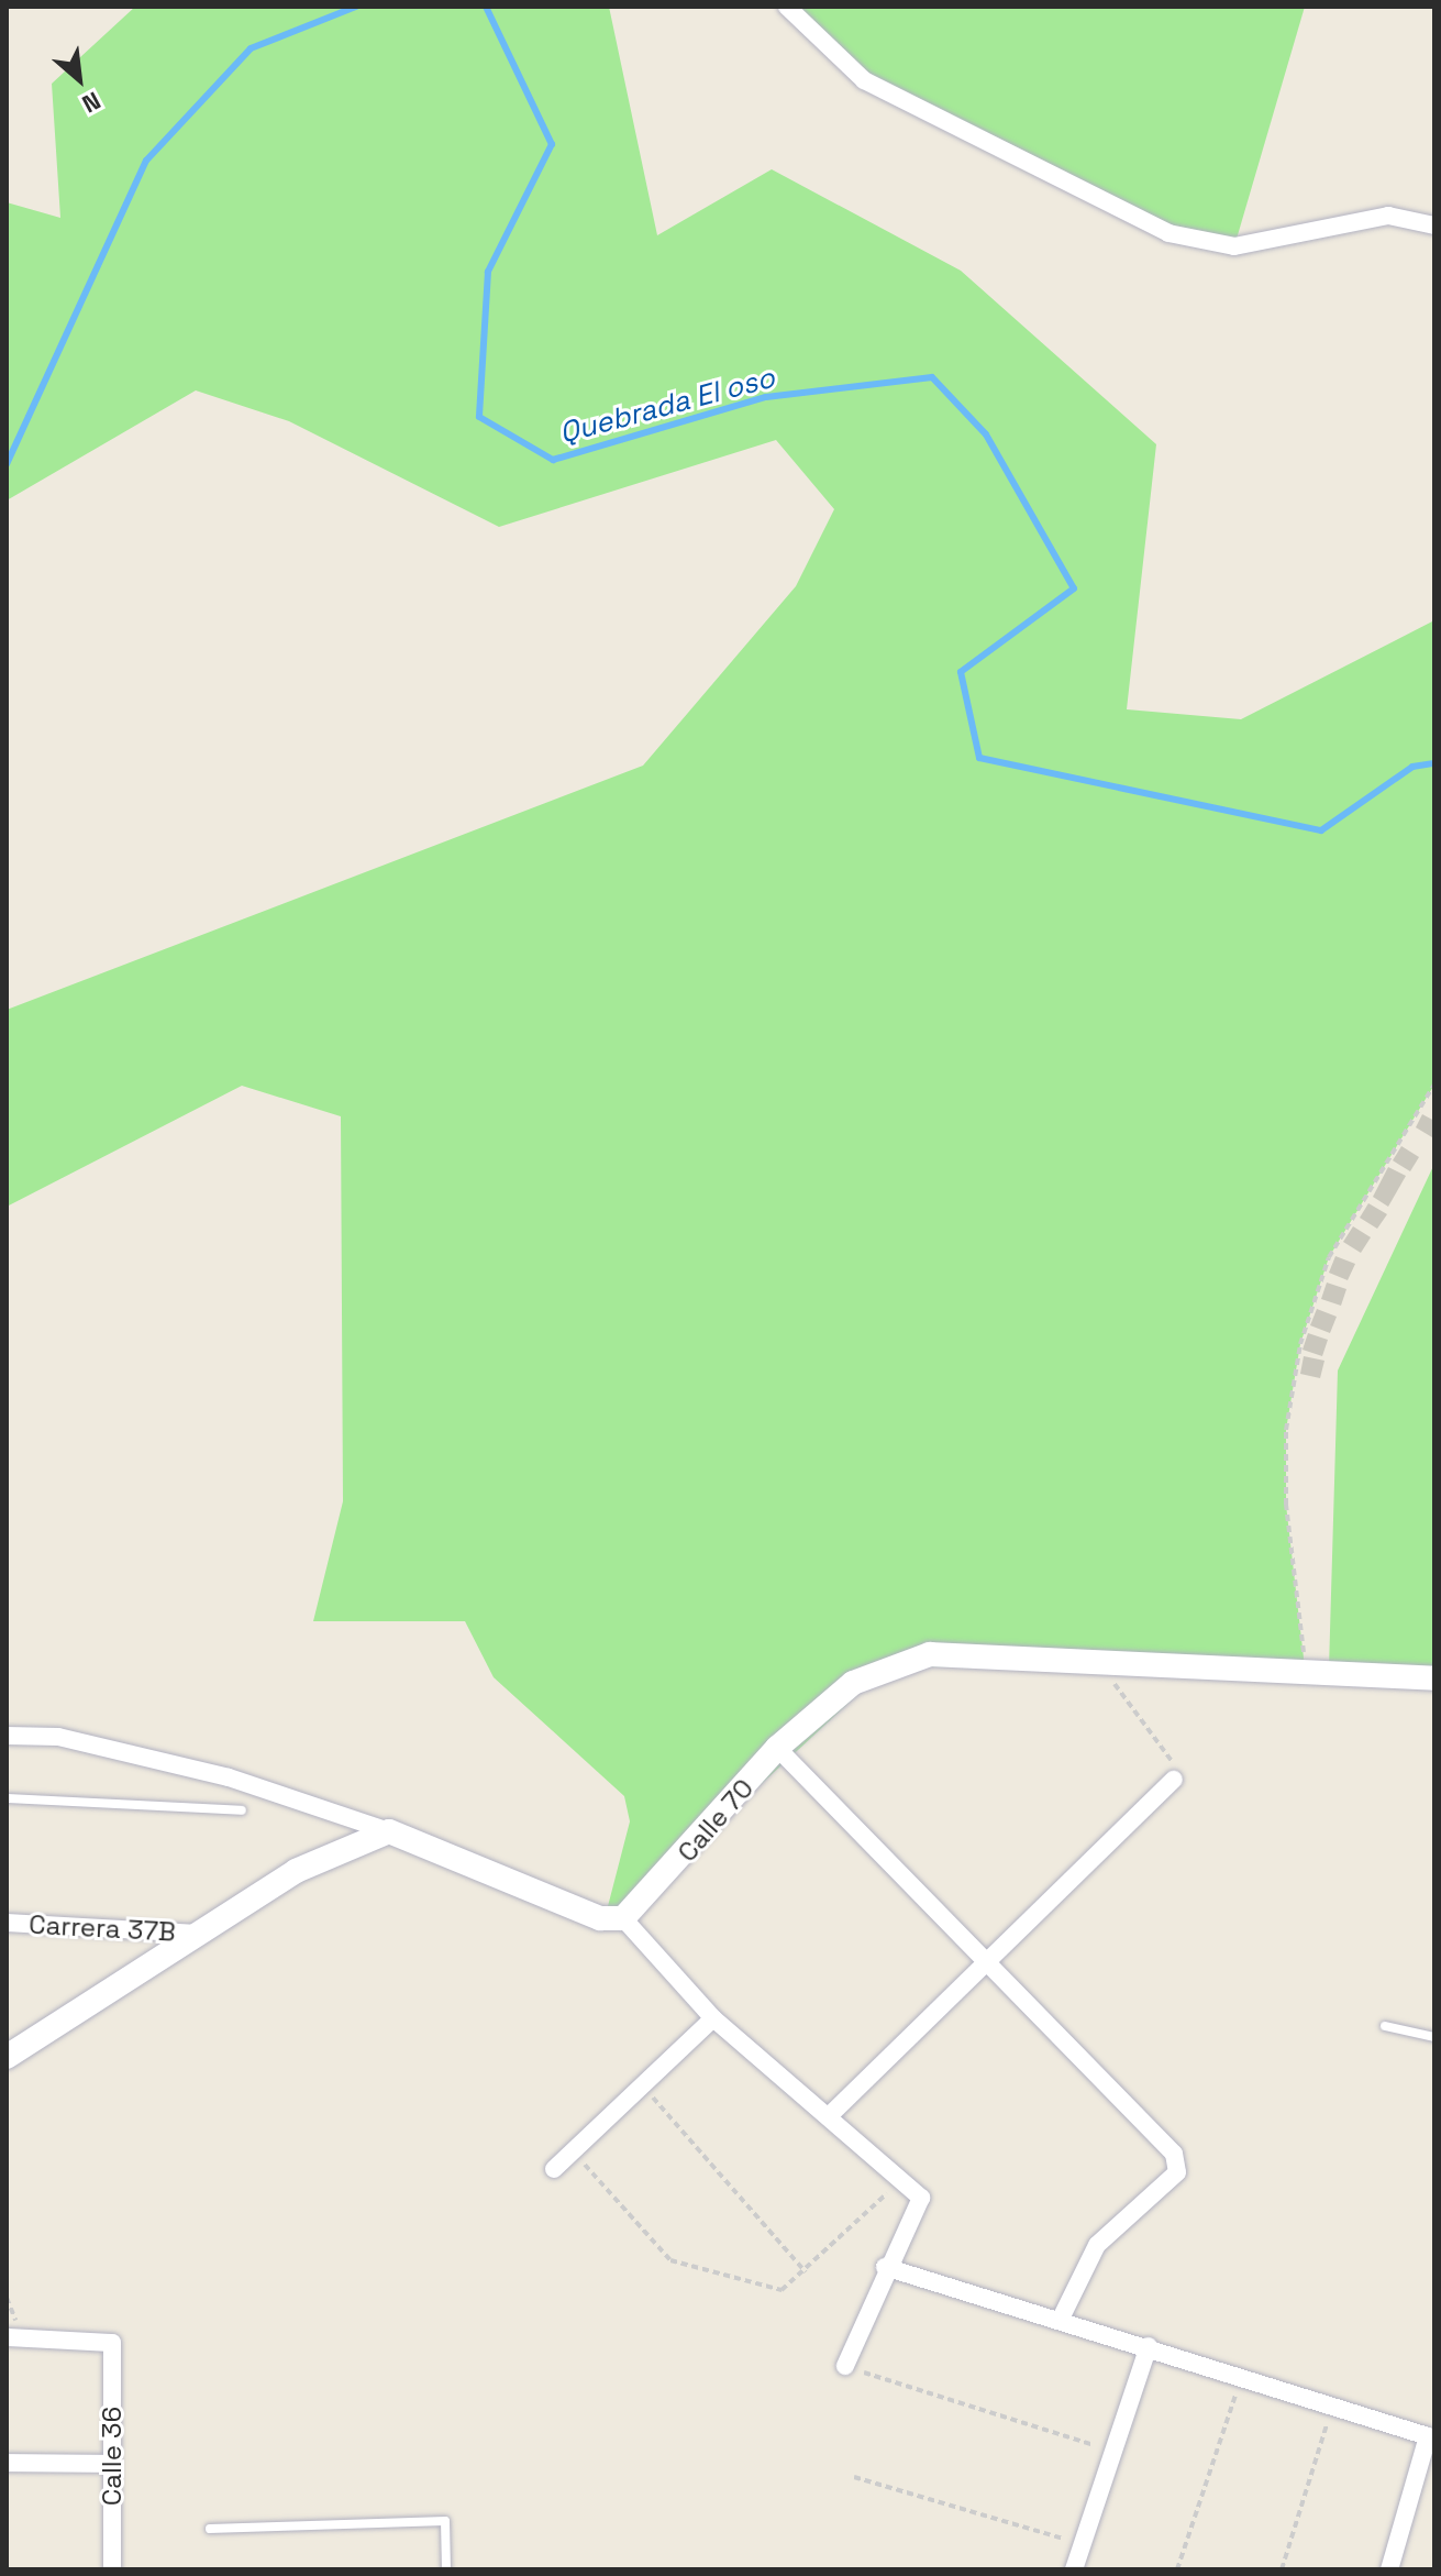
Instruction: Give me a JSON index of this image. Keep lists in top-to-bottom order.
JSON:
{
  "streets": {
    "main road": ["Calle 70"],
    "street": ["Carrera 37B", "Calle 36"]
  },
  "water": ["Quebrada El oso"],
  "north": "bottom right"
}
